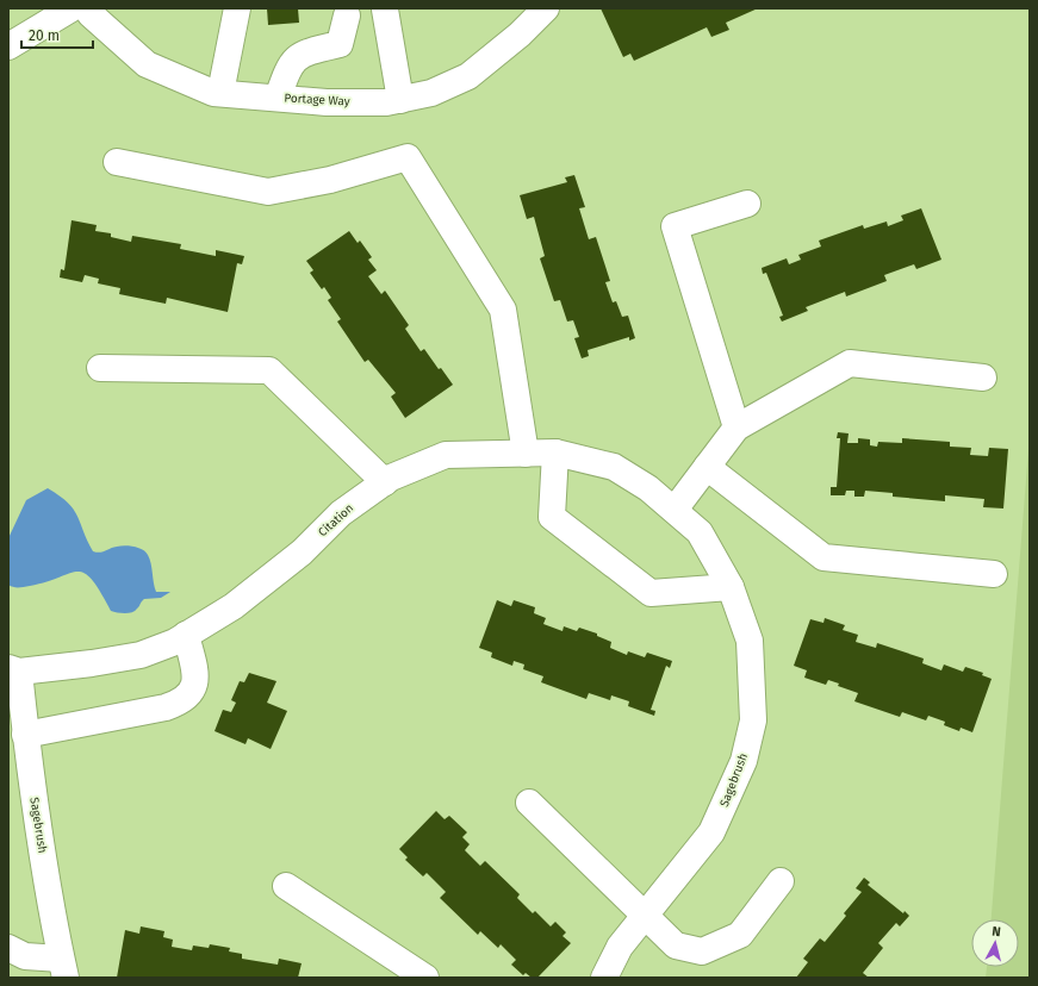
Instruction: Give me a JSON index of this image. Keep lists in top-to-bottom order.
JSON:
{
  "streets": {
    "street": ["Portage Way", "Citation", "Sagebrush"]
  },
  "crossings": [
    ["Citation", "Sagebrush"]
  ],
  "scale_bar": "20 m",
  "north": "top"
}
